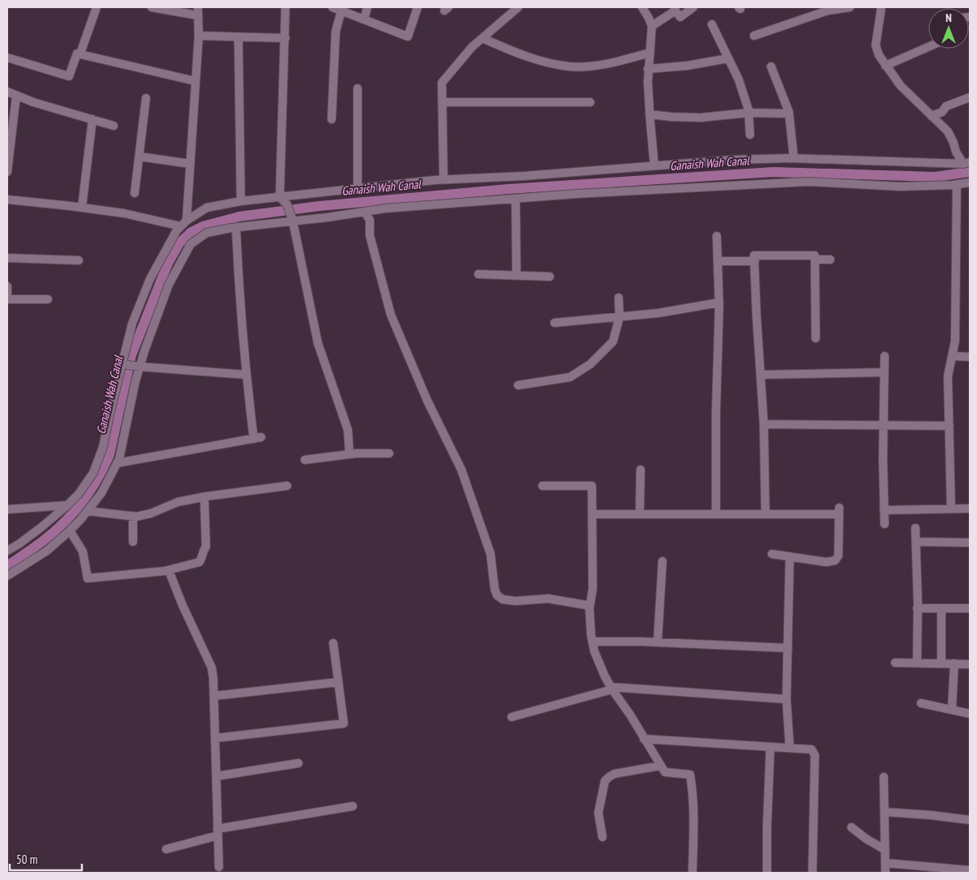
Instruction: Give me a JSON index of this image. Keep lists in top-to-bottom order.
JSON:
{
  "water": ["Ganaish Wah Canal"],
  "scale_bar": "50 m",
  "north": "top"
}
